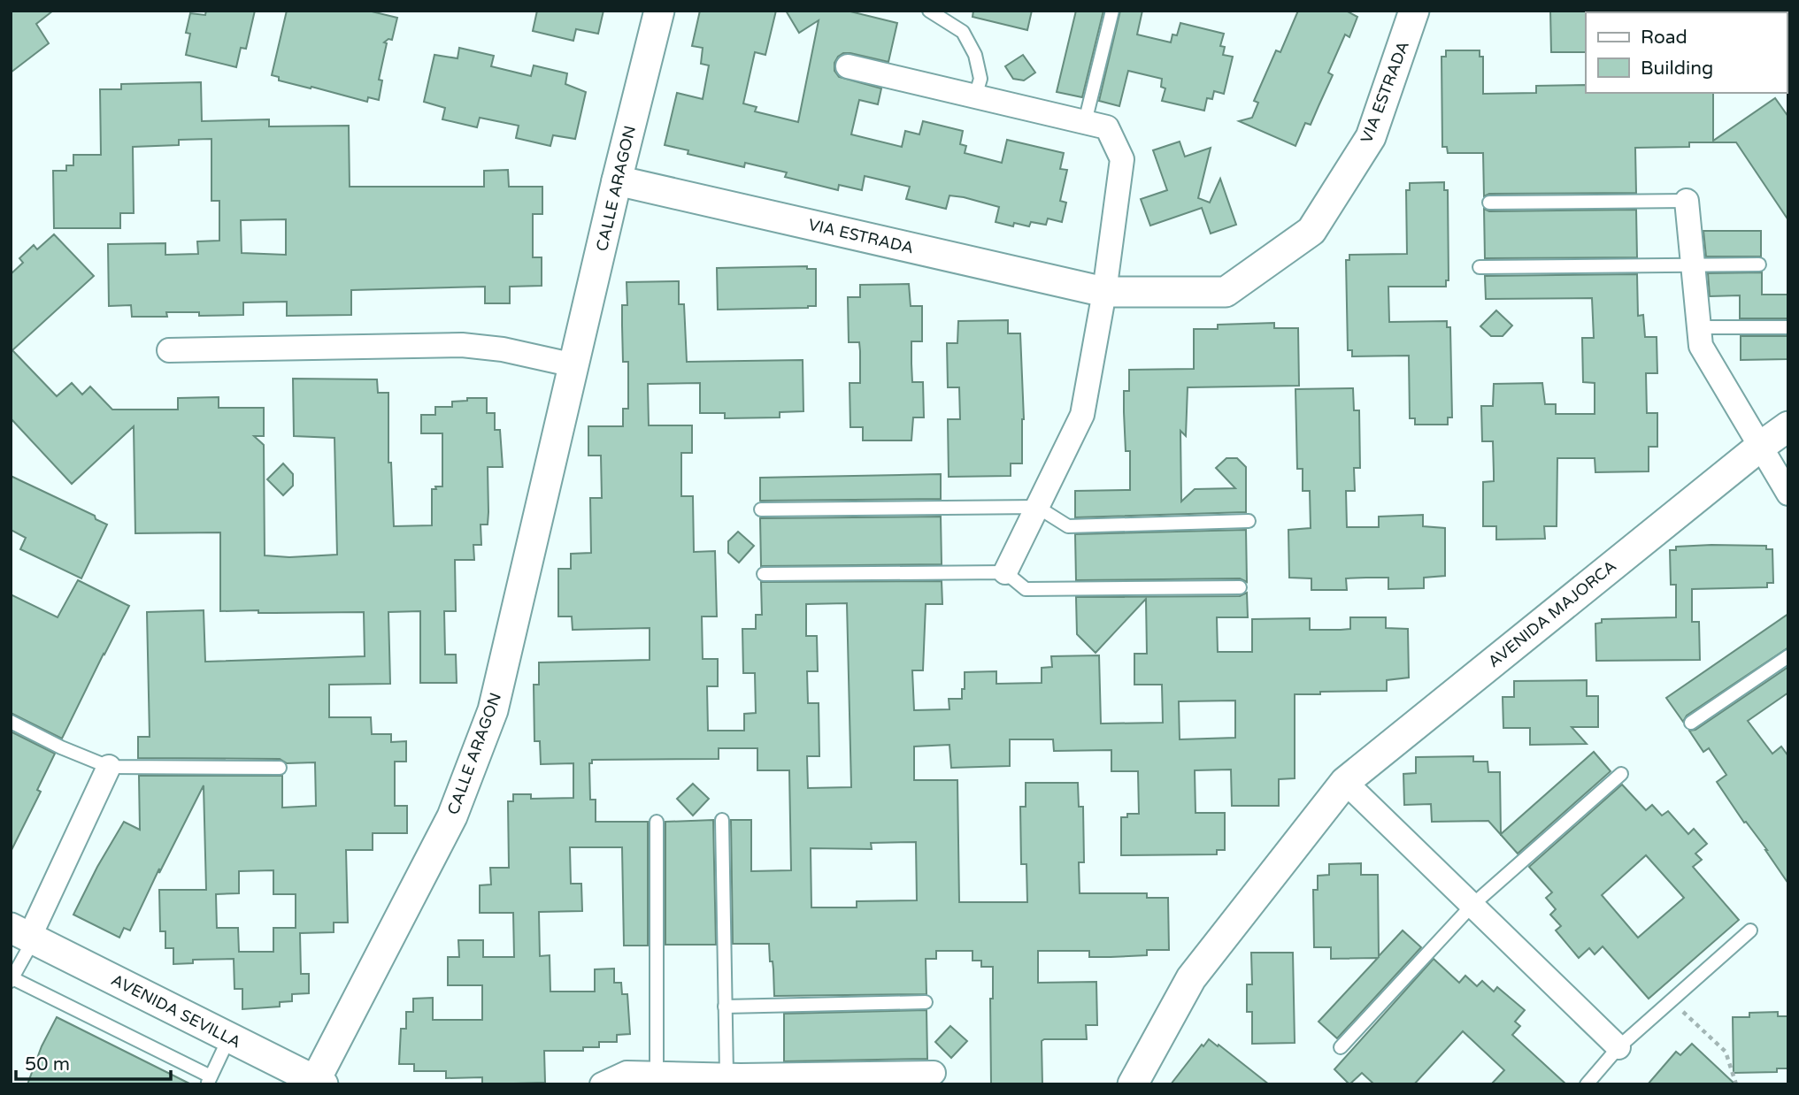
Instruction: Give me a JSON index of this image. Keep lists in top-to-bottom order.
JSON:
{
  "streets": {
    "street": [
      "VIA ESTRADA",
      "CALLE ARAGON",
      "AVENIDA MAJORCA",
      "AVENIDA SEVILLA"
    ]
  },
  "crossings": [
    ["VIA ESTRADA", "CALLE ARAGON"],
    ["CALLE ARAGON", "AVENIDA SEVILLA"]
  ],
  "legend": ["Road", "Building"],
  "scale_bar": "50 m"
}
